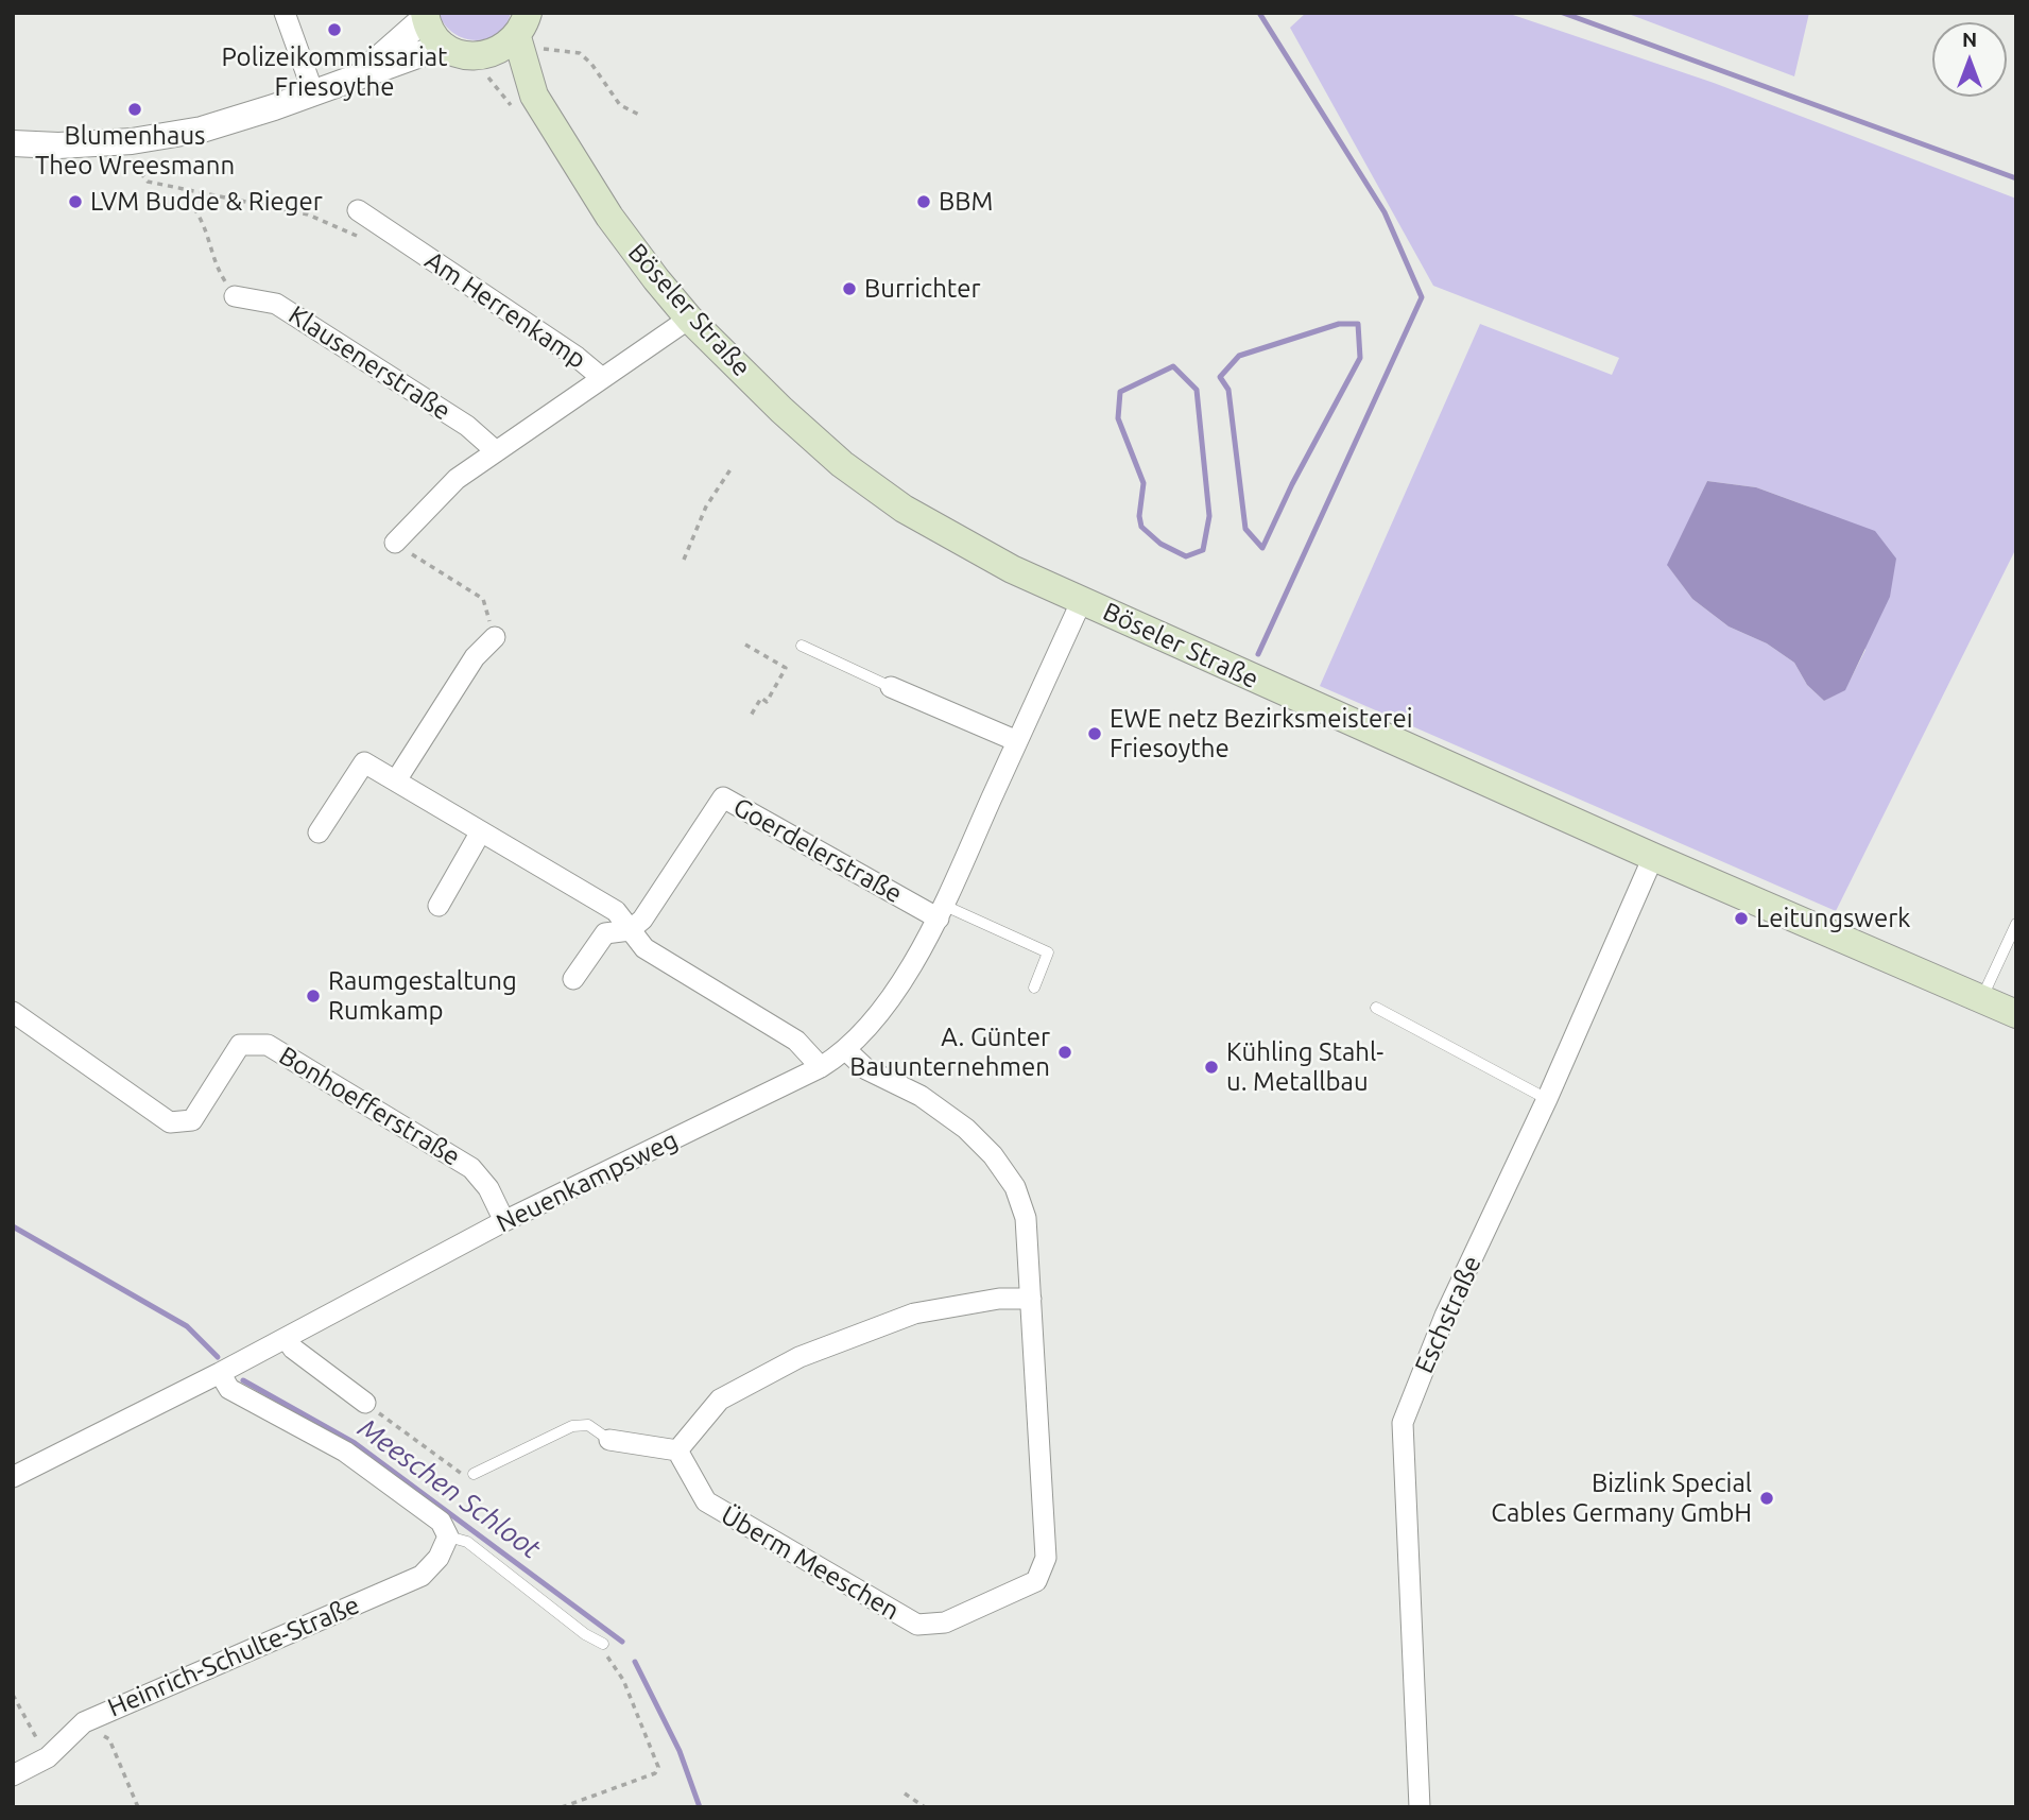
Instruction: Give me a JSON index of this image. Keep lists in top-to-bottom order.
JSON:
{
  "streets": {
    "main road": ["Böseler Straße"],
    "street": [
      "Am Herrenkamp",
      "Klausenerstraße",
      "Goerdelerstraße",
      "Bonhoefferstraße",
      "Neuenkampsweg",
      "Eschstraße",
      "Überm Meeschen",
      "Heinrich-Schulte-Straße"
    ]
  },
  "crossings": [
    ["Am Herrenkamp", "Böseler Straße"],
    ["Böseler Straße", "Neuenkampsweg"],
    ["Böseler Straße", "Eschstraße"],
    ["Goerdelerstraße", "Neuenkampsweg"],
    ["Bonhoefferstraße", "Neuenkampsweg"],
    ["Neuenkampsweg", "Überm Meeschen"]
  ],
  "water": ["Meeschen Schloot"],
  "places": [
    "Polizeikommissariat Friesoythe",
    "Blumenhaus Theo Wreesmann",
    "LVM Budde & Rieger",
    "BBM",
    "Burrichter",
    "EWE netz Bezirksmeisterei Friesoythe",
    "Leitungswerk",
    "Raumgestaltung Rumkamp",
    "A. Günter Bauunternehmen",
    "Kühling Stahl- u. Metallbau",
    "Bizlink Special Cables Germany GmbH"
  ],
  "north": "top"
}
